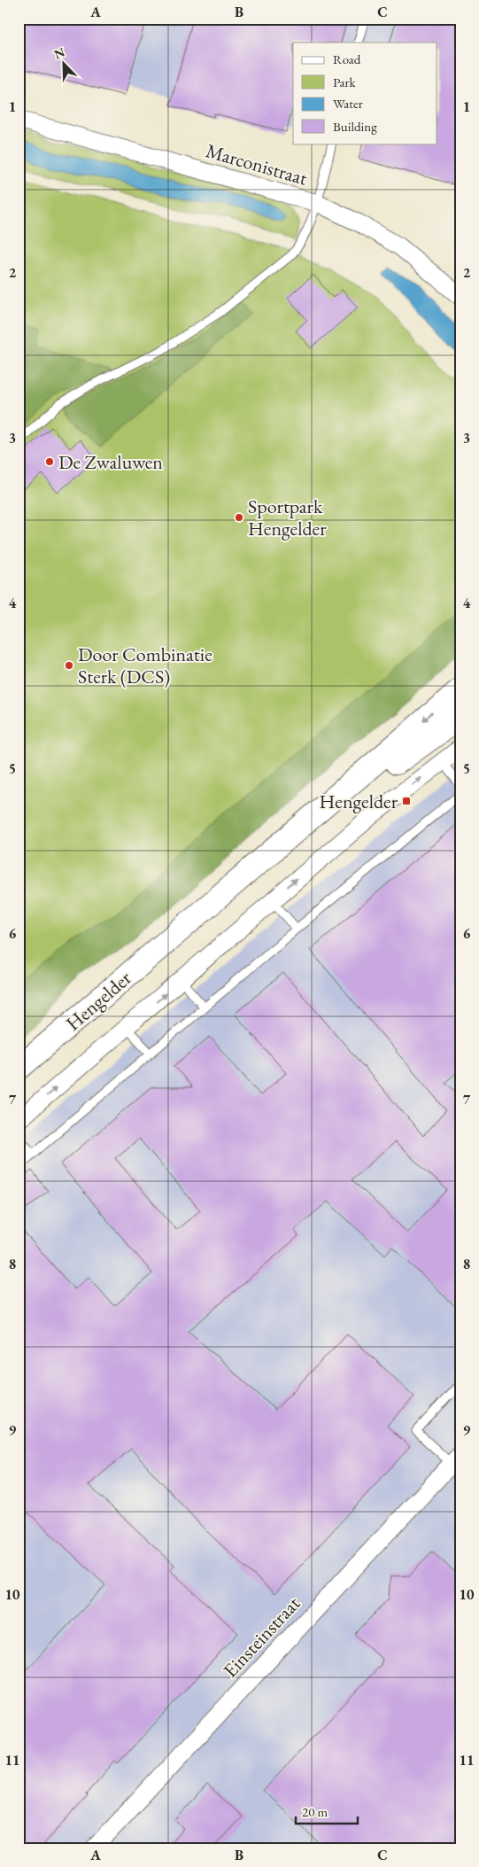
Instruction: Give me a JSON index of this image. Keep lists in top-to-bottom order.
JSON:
{
  "streets": {
    "main road": ["Hengelder"],
    "street": ["Marconistraat", "Einsteinstraat"]
  },
  "places": {
    "other": ["De Zwaluwen", "Sportpark Hengelder", "Door Combinatie Sterk (DCS)"],
    "transit": ["Hengelder"]
  },
  "legend": [
    "Road",
    "Park",
    "Water",
    "Building"
  ],
  "scale_bar": "20 m",
  "north": "top left",
  "grid": {
    "columns": ["A", "B", "C"],
    "rows": [
      "1",
      "2",
      "3",
      "4",
      "5",
      "6",
      "7",
      "8",
      "9",
      "10",
      "11"
    ]
  }
}
